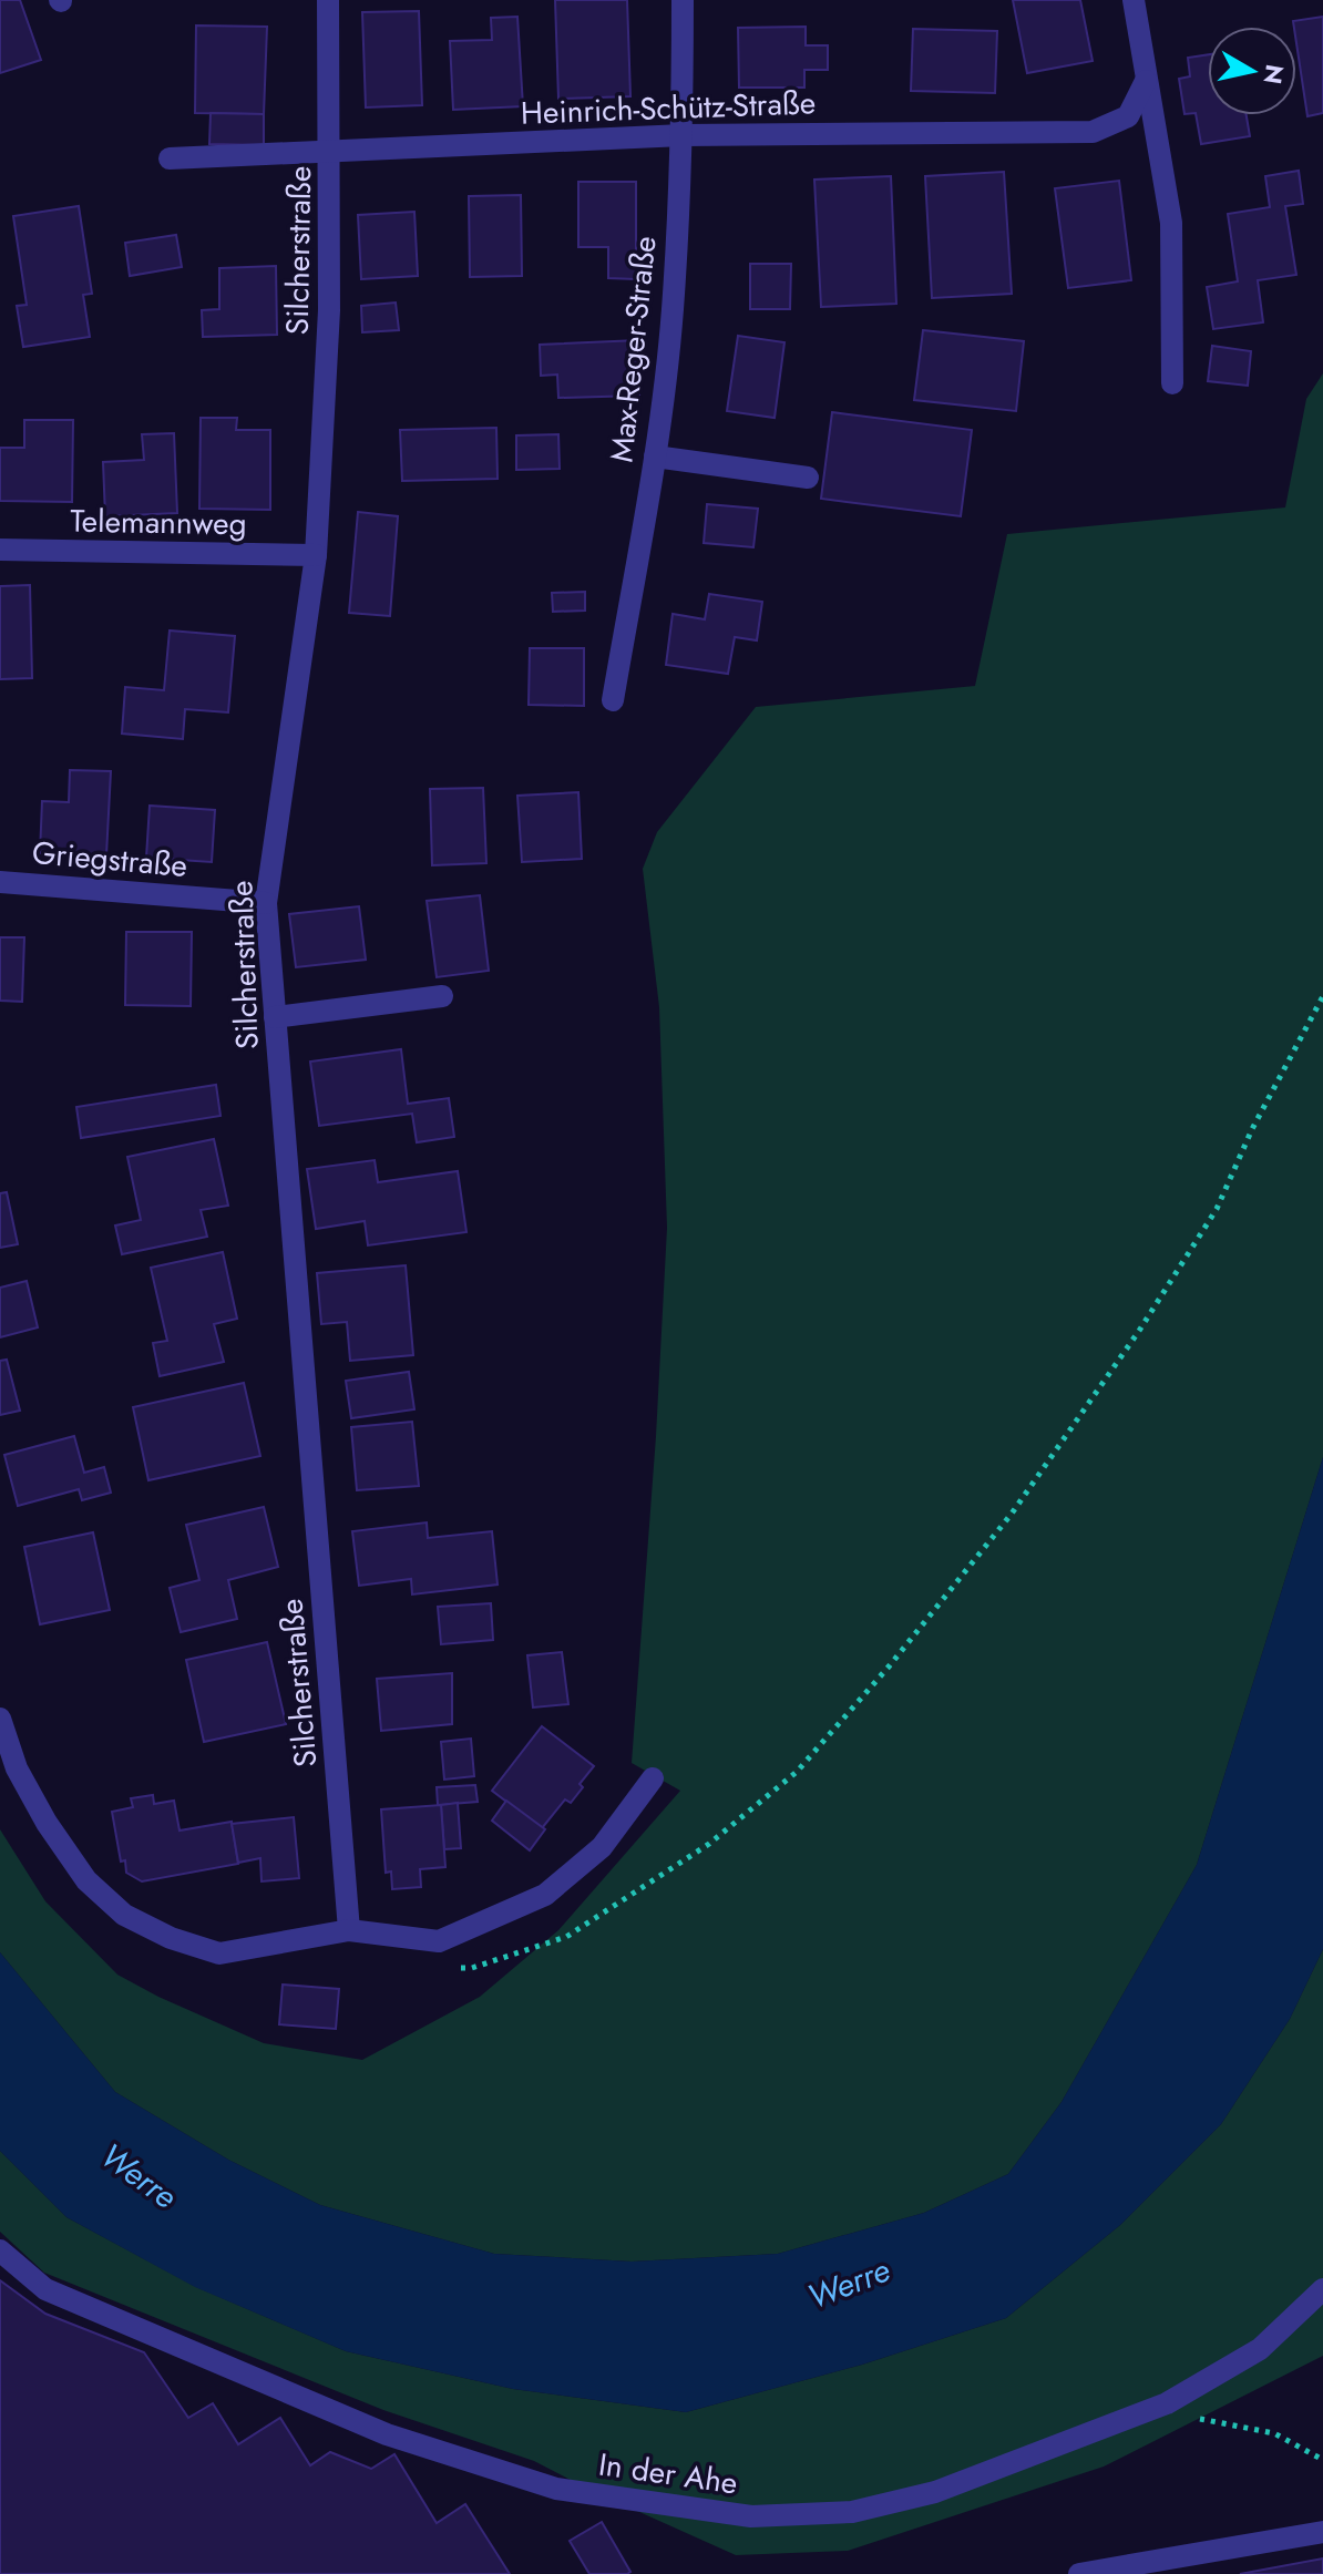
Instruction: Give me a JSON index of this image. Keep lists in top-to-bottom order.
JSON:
{
  "streets": {
    "street": [
      "Heinrich-Schütz-Straße",
      "Silcherstraße",
      "Max-Reger-Straße",
      "Telemannweg",
      "Griegstraße",
      "In der Ahe"
    ]
  },
  "crossings": [
    ["Heinrich-Schütz-Straße", "Silcherstraße"],
    ["Heinrich-Schütz-Straße", "Max-Reger-Straße"],
    ["Silcherstraße", "Telemannweg"],
    ["Silcherstraße", "Griegstraße"]
  ],
  "water": ["Werre"],
  "north": "right"
}
